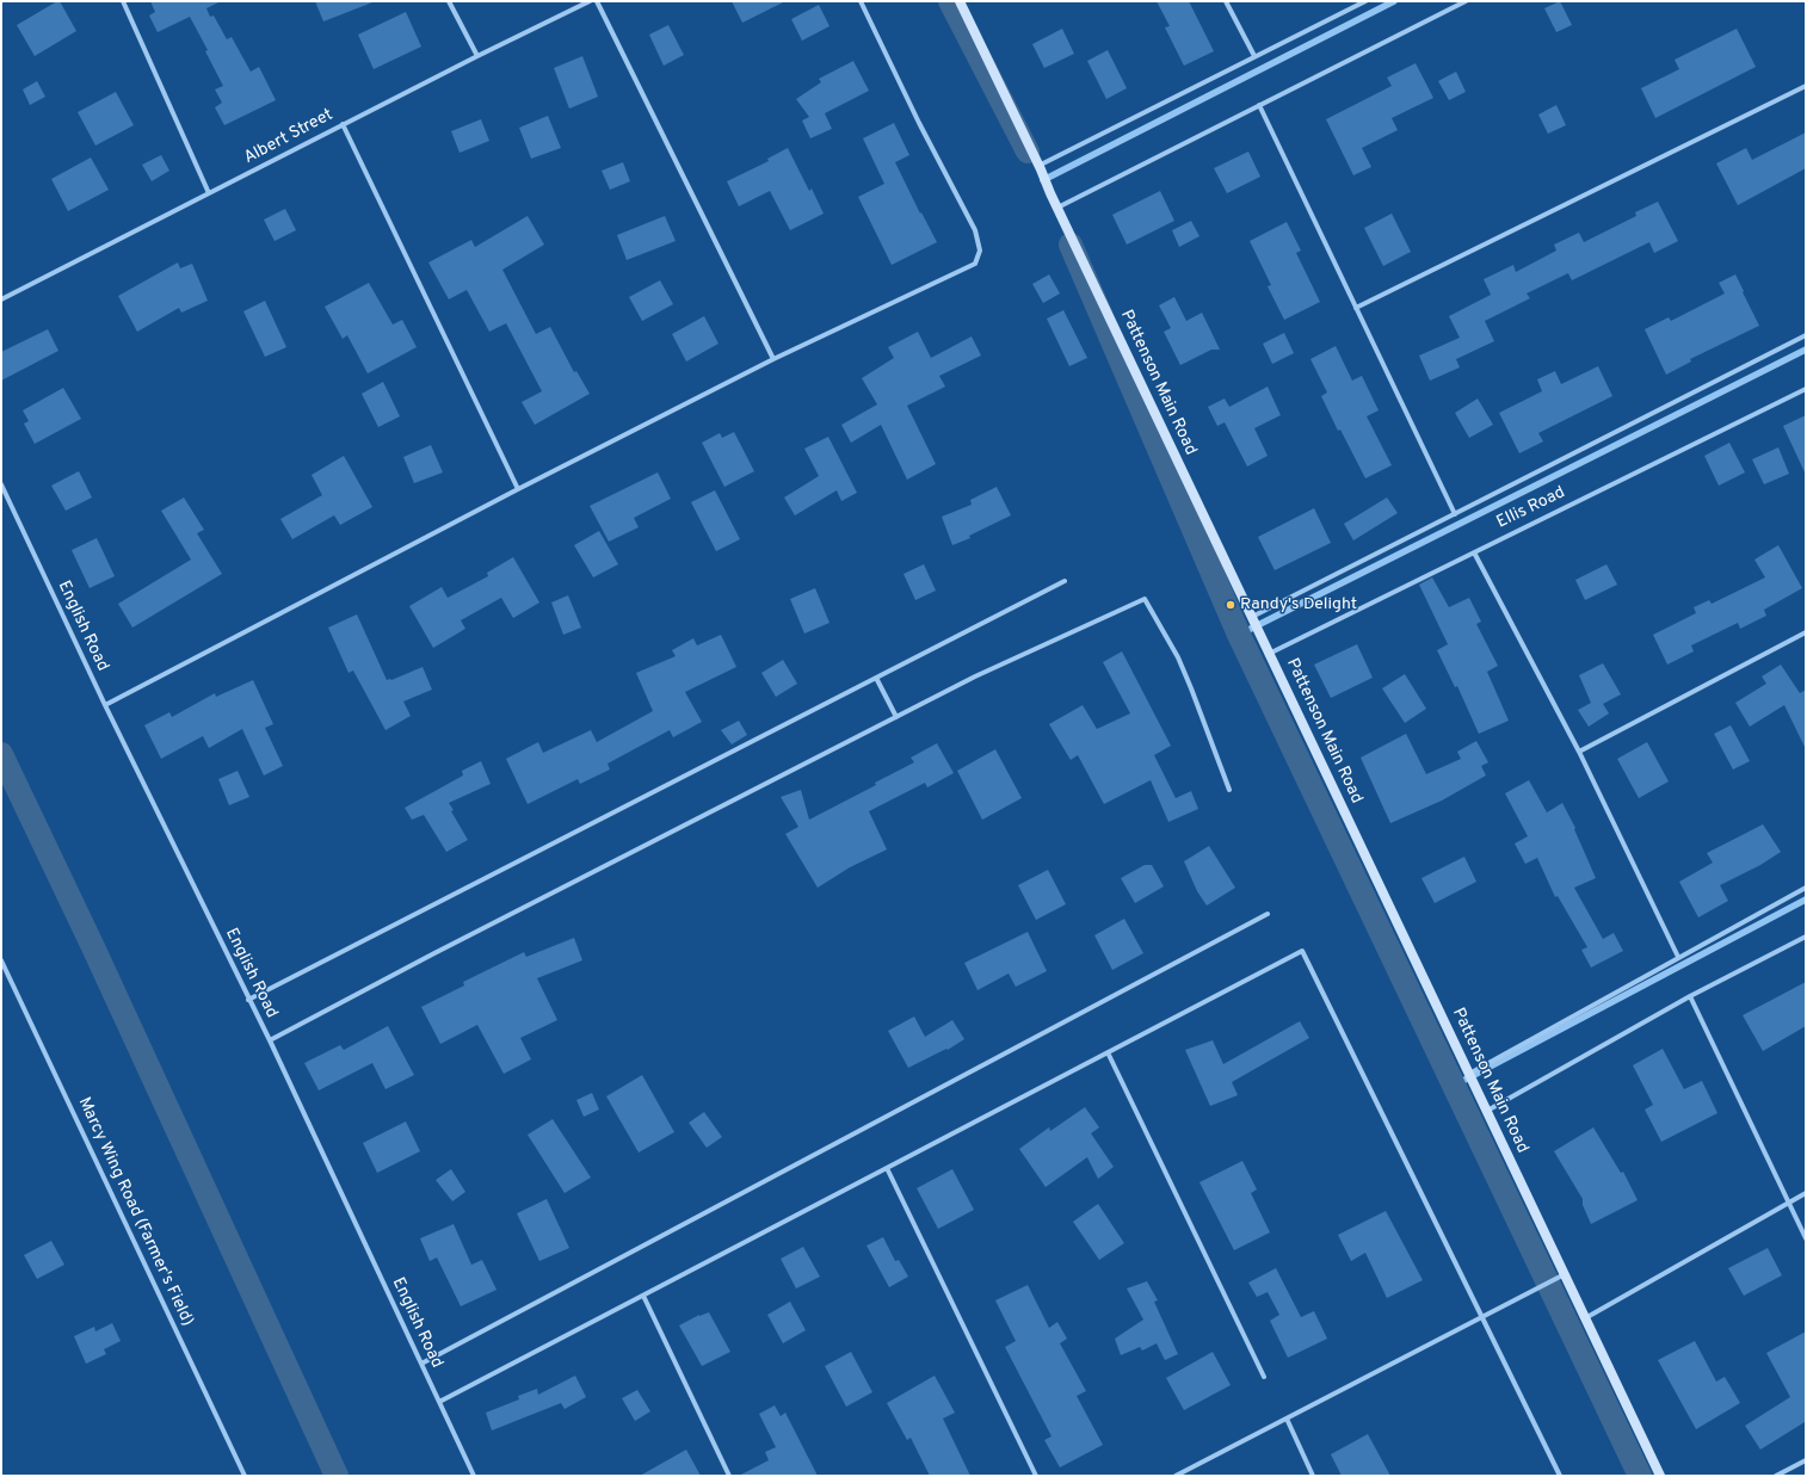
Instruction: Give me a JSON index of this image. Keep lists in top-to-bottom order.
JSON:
{
  "streets": {
    "street": [
      "Albert Street",
      "Pattenson Main Road",
      "Ellis Road",
      "English Road",
      "Marcy Wing Road (Farmer's Field)"
    ]
  },
  "crossings": [
    ["Pattenson Main Road", "Ellis Road"]
  ],
  "places": ["Randy's Delight"]
}
